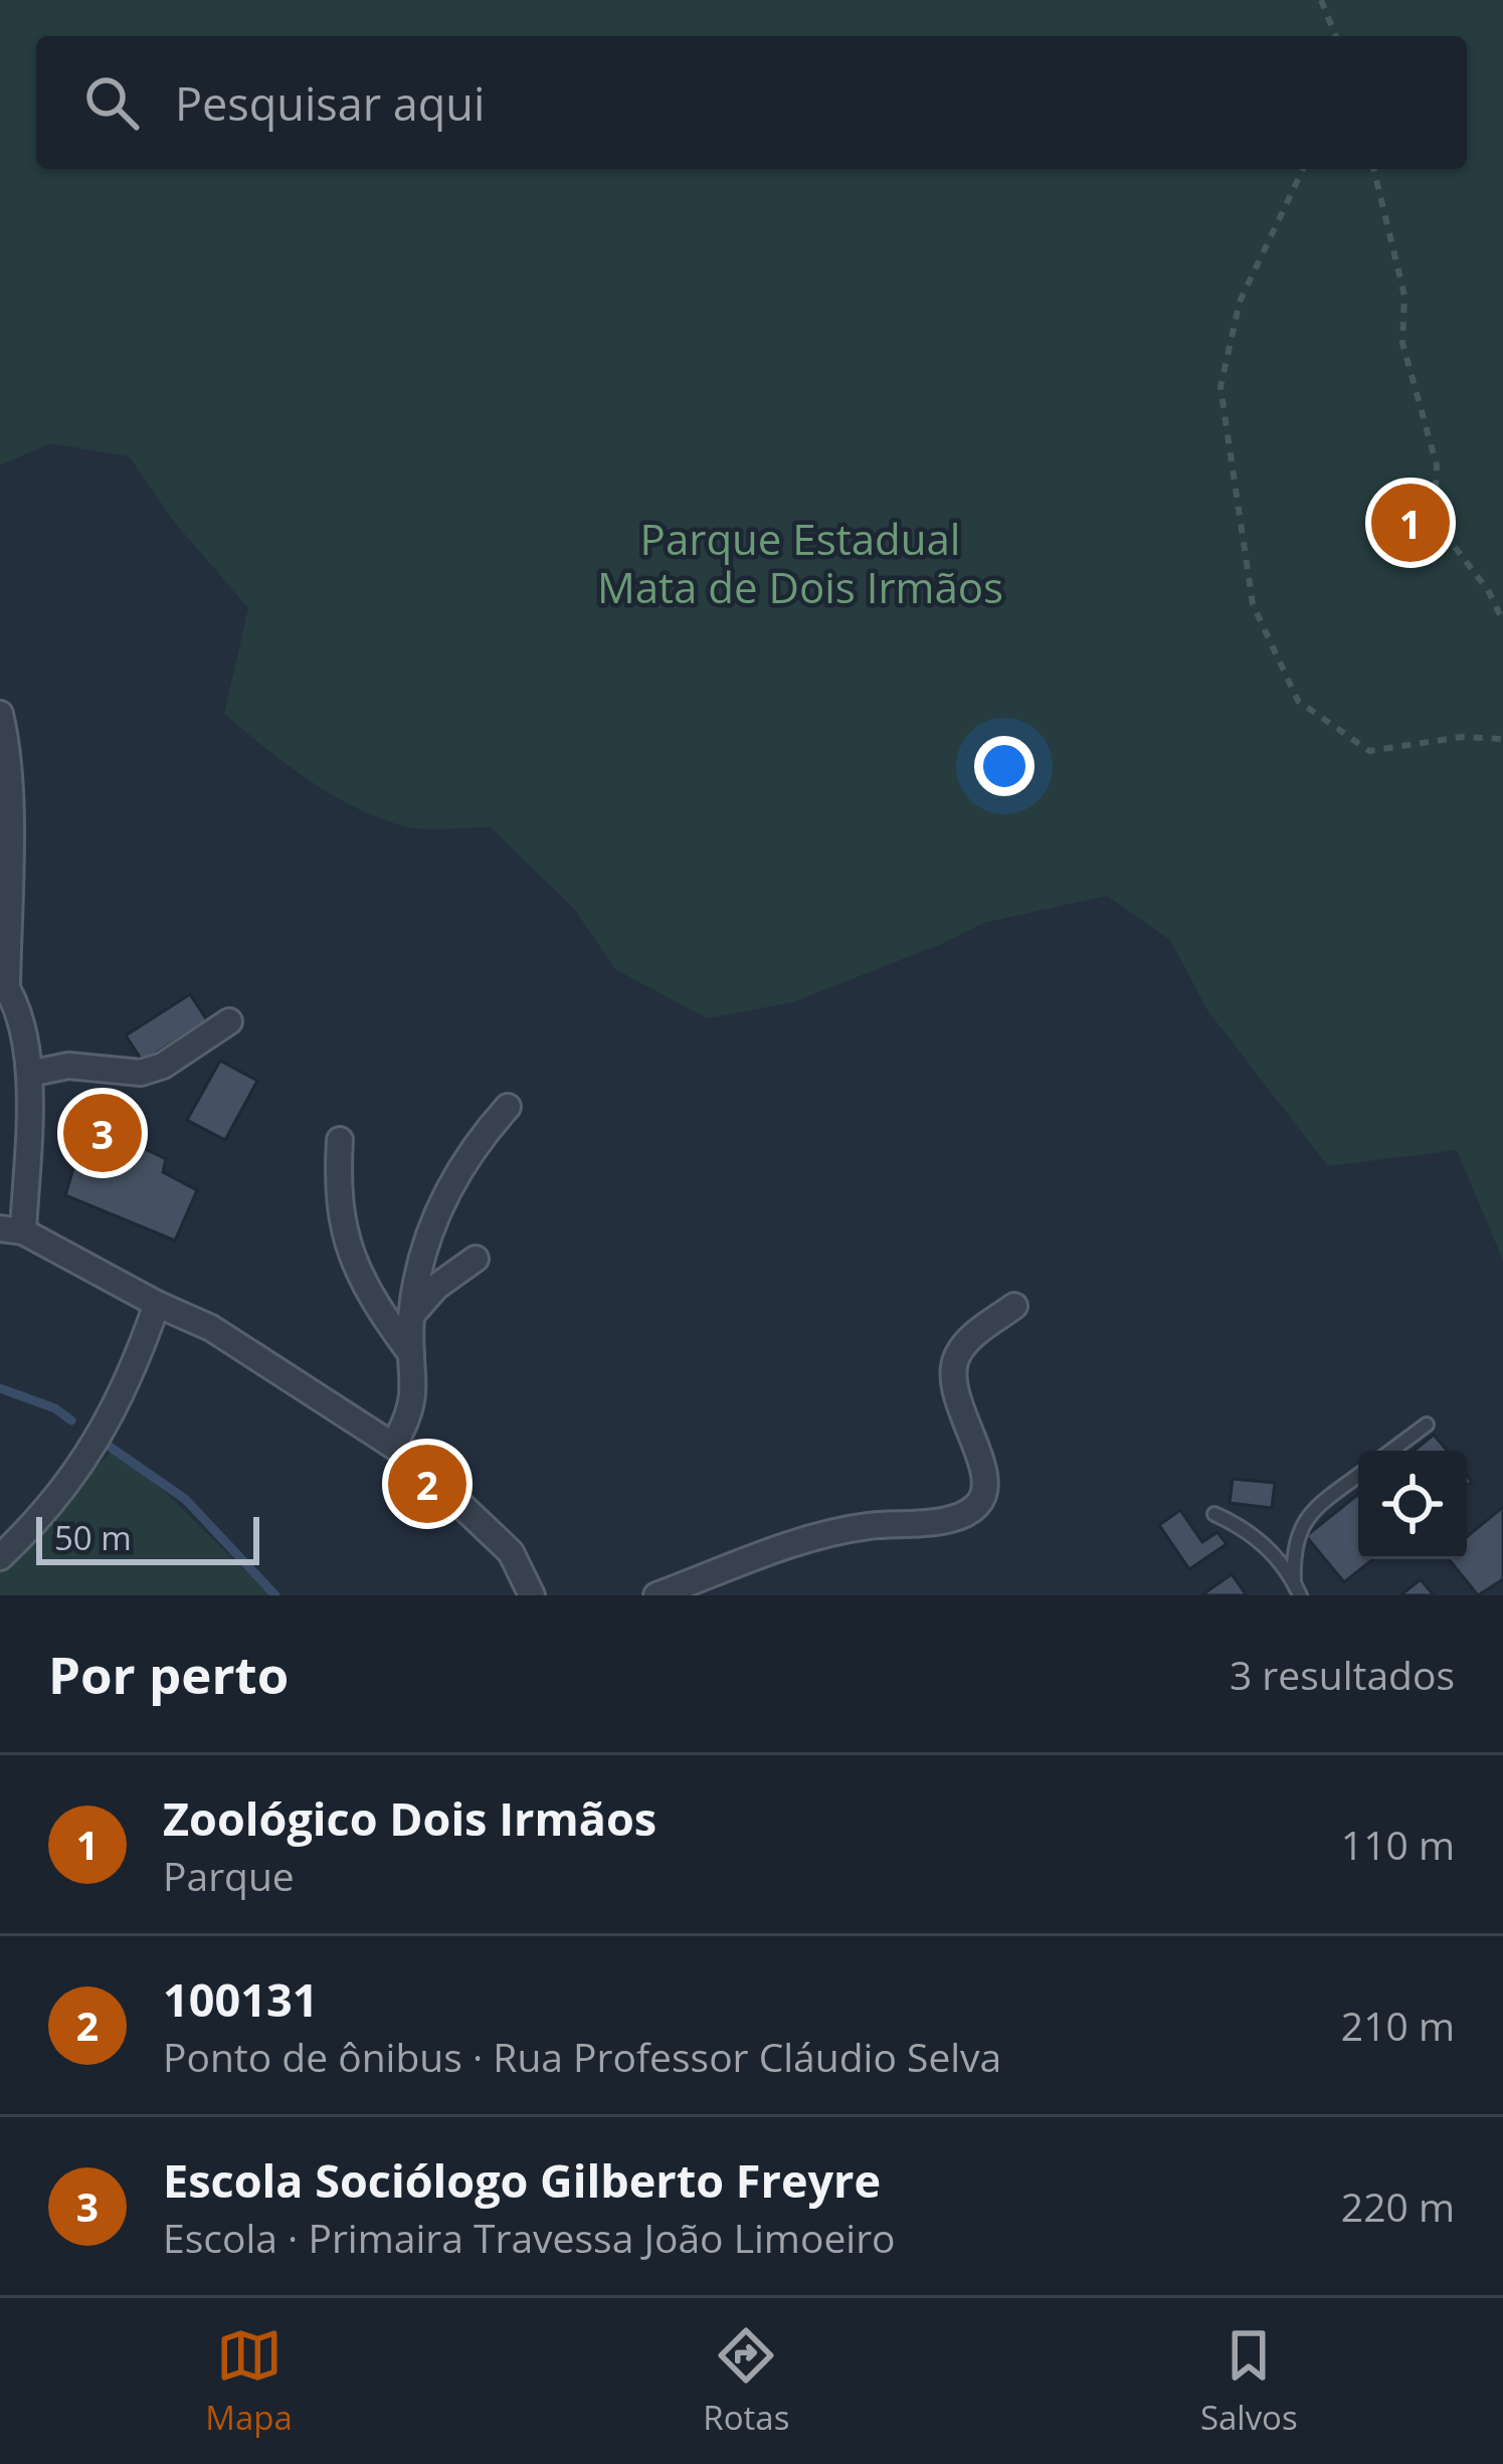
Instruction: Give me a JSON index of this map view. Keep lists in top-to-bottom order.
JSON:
{
  "parks": ["Parque Estadual Mata de Dois Irmãos"],
  "scale_bar": "50 m",
  "page": {
    "search": "Pesquisar aqui",
    "pins": ["1", "3", "2"],
    "scale": "50 m",
    "heading": ["Por perto", "3 resultados"],
    "list": [
      {
        "mark": "1",
        "name": "Zoológico Dois Irmãos",
        "note": "Parque",
        "value": "110 m"
      },
      {
        "mark": "2",
        "name": "100131",
        "note": "Ponto de ônibus · Rua Professor Cláudio Selva",
        "value": "210 m"
      },
      {
        "mark": "3",
        "name": "Escola Sociólogo Gilberto Freyre",
        "note": "Escola · Primaira Travessa João Limoeiro",
        "value": "220 m"
      }
    ],
    "nav": ["Mapa", "Rotas", "Salvos"]
  }
}
